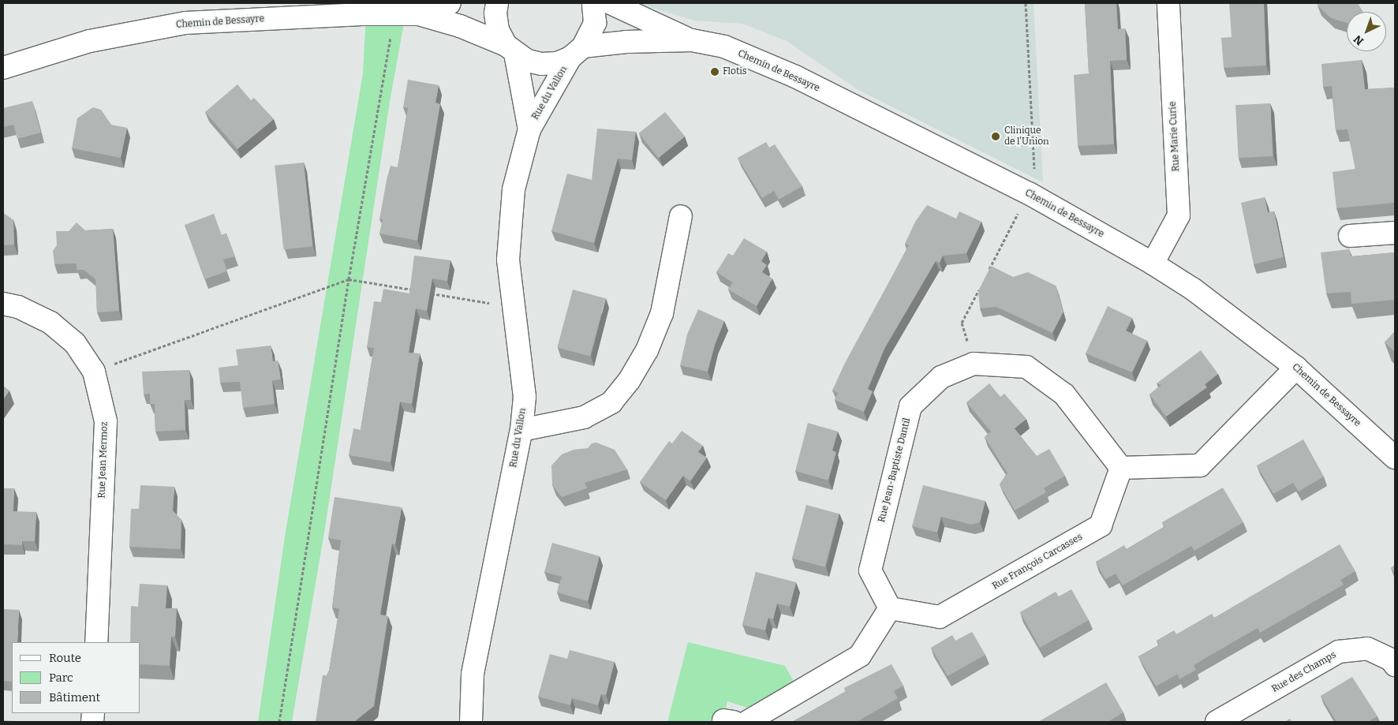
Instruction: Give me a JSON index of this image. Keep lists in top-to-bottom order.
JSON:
{
  "streets": {
    "street": [
      "Chemin de Bessayre",
      "Rue du Vallon",
      "Rue Marie Curie",
      "Rue Jean Mermoz",
      "Rue Jean-Baptiste Dantil",
      "Rue François Carcasses",
      "Rue des Champs"
    ]
  },
  "crossings": [
    ["Chemin de Bessayre", "Rue du Vallon"],
    ["Chemin de Bessayre", "Rue Marie Curie"],
    ["Rue Jean-Baptiste Dantil", "Rue François Carcasses"]
  ],
  "places": ["Flotis", "Clinique de l'Union"],
  "legend": ["Route", "Parc", "Bâtiment"],
  "north": "bottom left"
}
